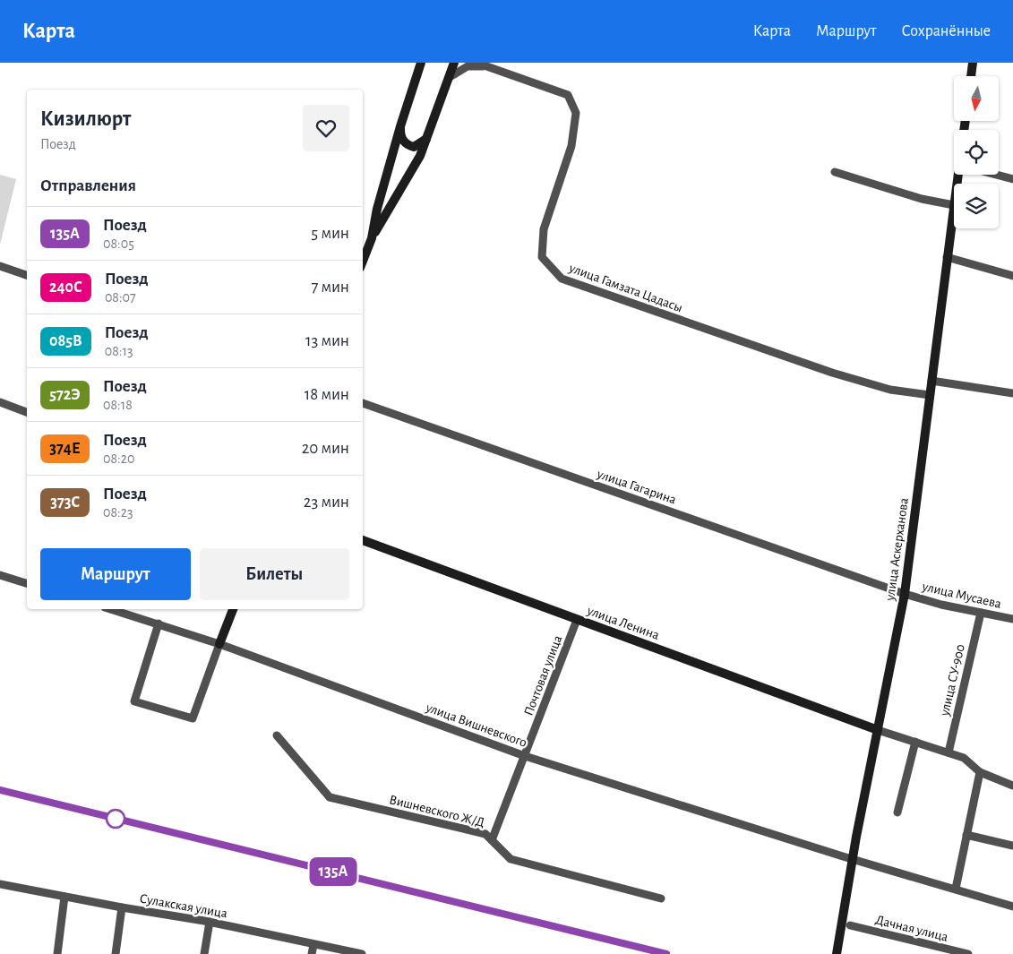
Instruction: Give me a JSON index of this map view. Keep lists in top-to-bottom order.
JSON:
{
  "streets": {
    "street": [
      "улица Гамзата Цадасы",
      "улица Гагарина",
      "улица Аскерханова",
      "улица Мусаева",
      "улица Ленина",
      "Почтовая улица",
      "улица СУ-900",
      "улица Вишневского",
      "Вишневского Ж/Д",
      "Сулакская улица",
      "Дачная улица"
    ]
  },
  "crossings": [
    ["улица Гамзата Цадасы", "улица Аскерханова"],
    ["улица Гагарина", "улица Аскерханова"],
    ["улица Гагарина", "улица Мусаева"],
    ["улица Аскерханова", "улица Мусаева"],
    ["улица Аскерханова", "улица Ленина"],
    ["улица Мусаева", "улица СУ-900"],
    ["улица Ленина", "Почтовая улица"],
    ["Почтовая улица", "улица Вишневского"],
    ["Почтовая улица", "Вишневского Ж/Д"]
  ],
  "north": "bottom",
  "page": {
    "header": "Карта",
    "nav": ["Карта", "Маршрут", "Сохранённые"],
    "on_map": "135А",
    "heading": [
      ["Кизилюрт", "Поезд"],
      "Отправления"
    ],
    "list": [
      {
        "mark": "135А",
        "name": "Поезд",
        "note": "08:05",
        "value": "5 мин"
      },
      {
        "mark": "240С",
        "name": "Поезд",
        "note": "08:07",
        "value": "7 мин"
      },
      {
        "mark": "085В",
        "name": "Поезд",
        "note": "08:13",
        "value": "13 мин"
      },
      {
        "mark": "572Э",
        "name": "Поезд",
        "note": "08:18",
        "value": "18 мин"
      },
      {
        "mark": "374Е",
        "name": "Поезд",
        "note": "08:20",
        "value": "20 мин"
      },
      {
        "mark": "373C",
        "name": "Поезд",
        "note": "08:23",
        "value": "23 мин"
      }
    ],
    "buttons": ["Маршрут", "Билеты"]
  }
}
